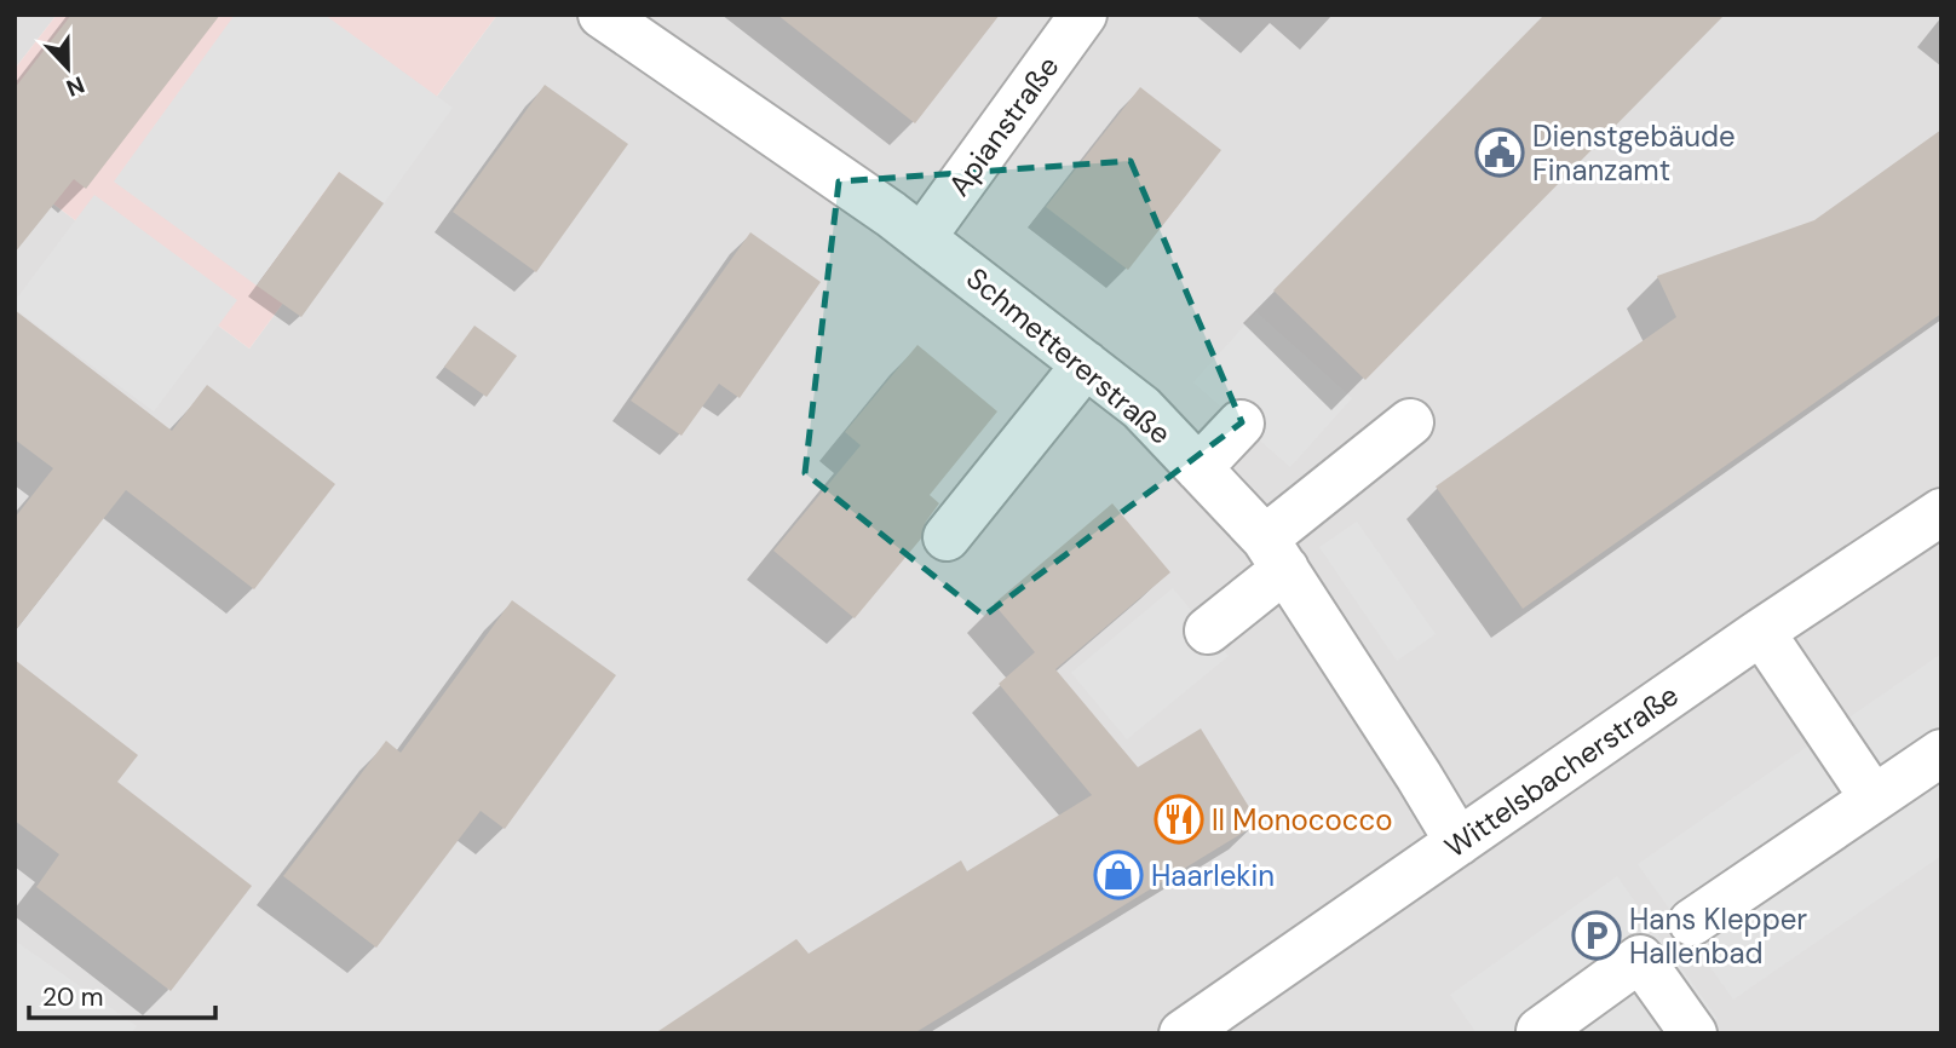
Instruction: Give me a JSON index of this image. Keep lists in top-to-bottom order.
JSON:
{
  "streets": {
    "street": ["Apianstraße", "Schmettererstraße", "Wittelsbacherstraße"]
  },
  "crossings": [
    ["Apianstraße", "Schmettererstraße"],
    ["Schmettererstraße", "Wittelsbacherstraße"]
  ],
  "places": {
    "public building": ["Dienstgebäude Finanzamt"],
    "restaurant": ["Il Monococco"],
    "shop": ["Haarlekin"],
    "parking": ["Hans Klepper Hallenbad"]
  },
  "scale_bar": "20 m",
  "north": "bottom"
}
